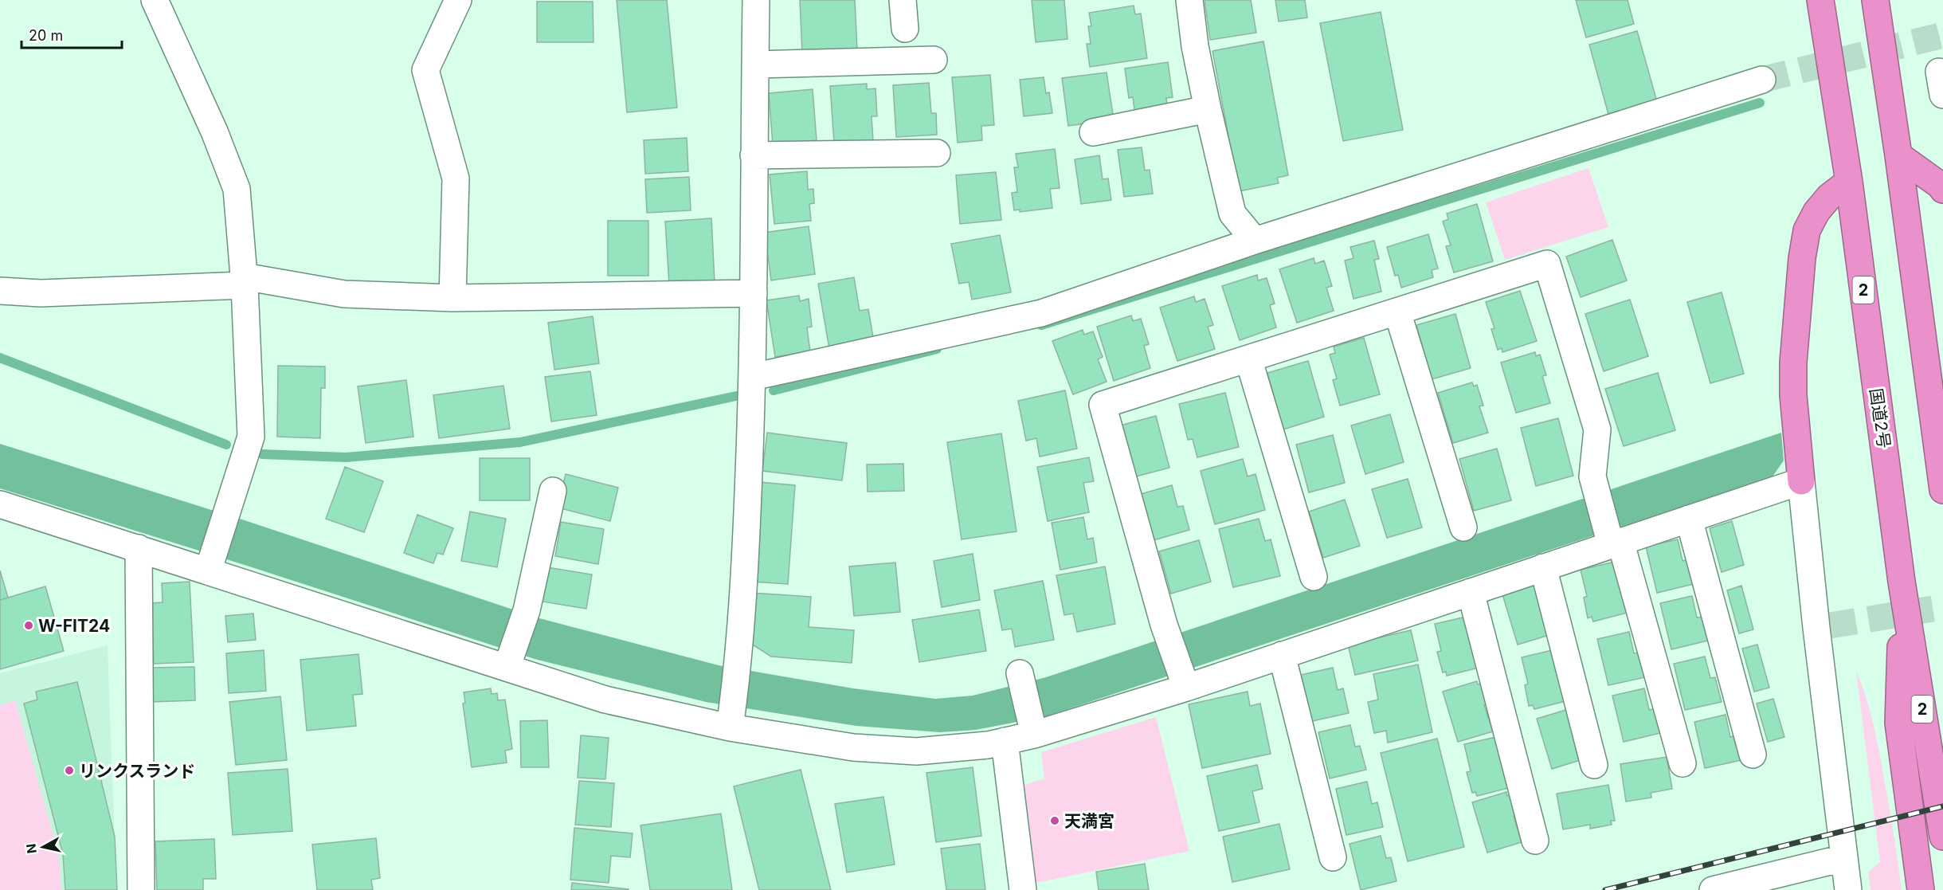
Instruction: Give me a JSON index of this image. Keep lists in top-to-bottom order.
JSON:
{
  "streets": {
    "highway": ["2", "国道2号"]
  },
  "places": ["W-FIT24", "リンクスランド", "天満宮"],
  "scale_bar": "20 m",
  "north": "left"
}
